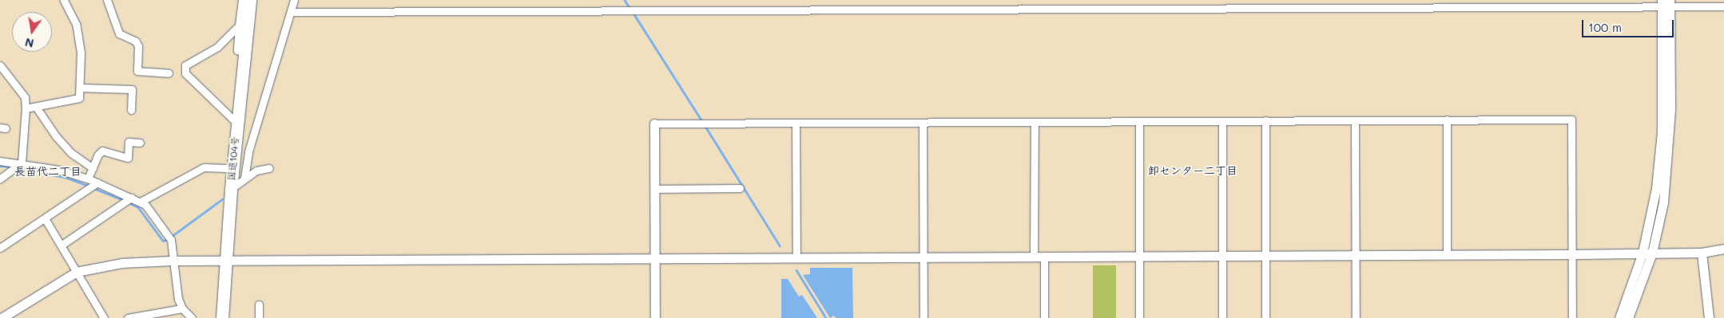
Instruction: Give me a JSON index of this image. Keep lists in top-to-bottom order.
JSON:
{
  "streets": {
    "highway": ["国道104号"]
  },
  "districts": ["卸センター二丁目", "長苗代二丁目"],
  "scale_bar": "100 m",
  "north": "bottom"
}
